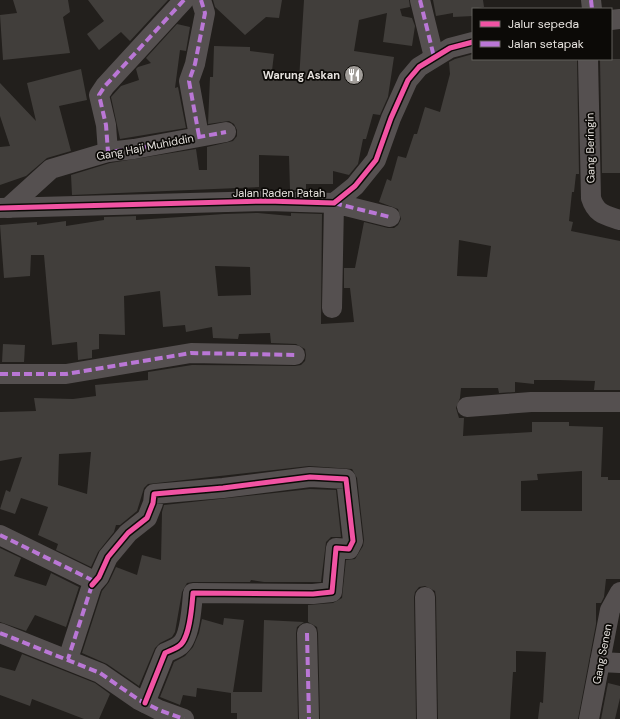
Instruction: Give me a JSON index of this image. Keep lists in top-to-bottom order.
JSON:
{
  "streets": {
    "street": [
      "Gang Haji Muhiddin",
      "Gang Beringin",
      "Jalan Raden Patah",
      "Gang Senen"
    ]
  },
  "crossings": [
    ["Gang Haji Muhiddin", "Jalan Raden Patah"]
  ],
  "places": {
    "restaurant": ["Warung Askan"]
  },
  "legend": ["Jalur sepeda", "Jalan setapak"]
}
